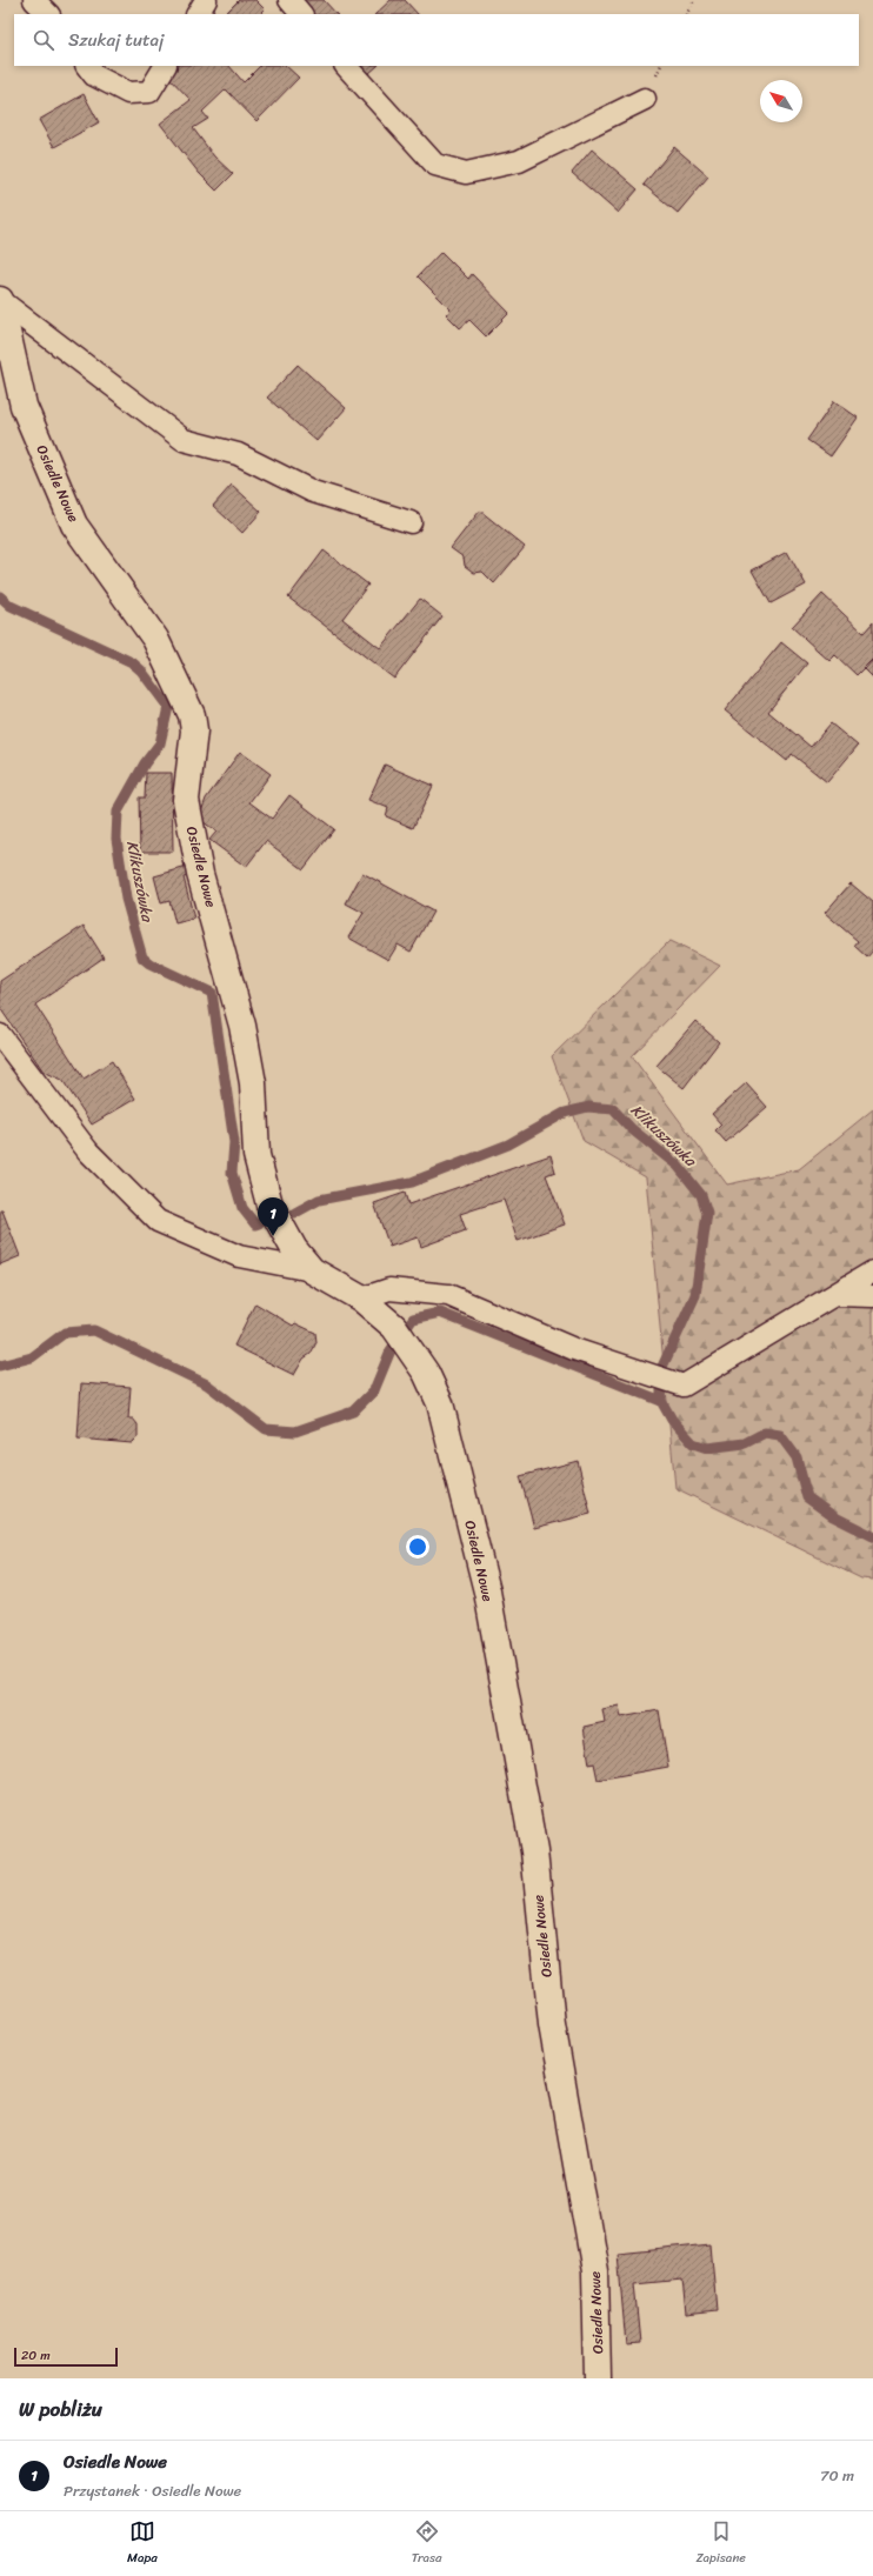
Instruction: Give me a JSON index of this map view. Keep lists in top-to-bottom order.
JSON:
{
  "streets": {
    "street": ["Osiedle Nowe"]
  },
  "water": ["Klikuszówka"],
  "scale_bar": "20 m",
  "north": "top left",
  "page": {
    "search": "Szukaj tutaj",
    "pins": "1",
    "scale": "20 m",
    "heading": "W pobliżu",
    "list": [
      {
        "mark": "1",
        "name": "Osiedle Nowe",
        "note": "Przystanek · Osiedle Nowe",
        "value": "70 m"
      }
    ],
    "nav": ["Mapa", "Trasa", "Zapisane"]
  }
}
